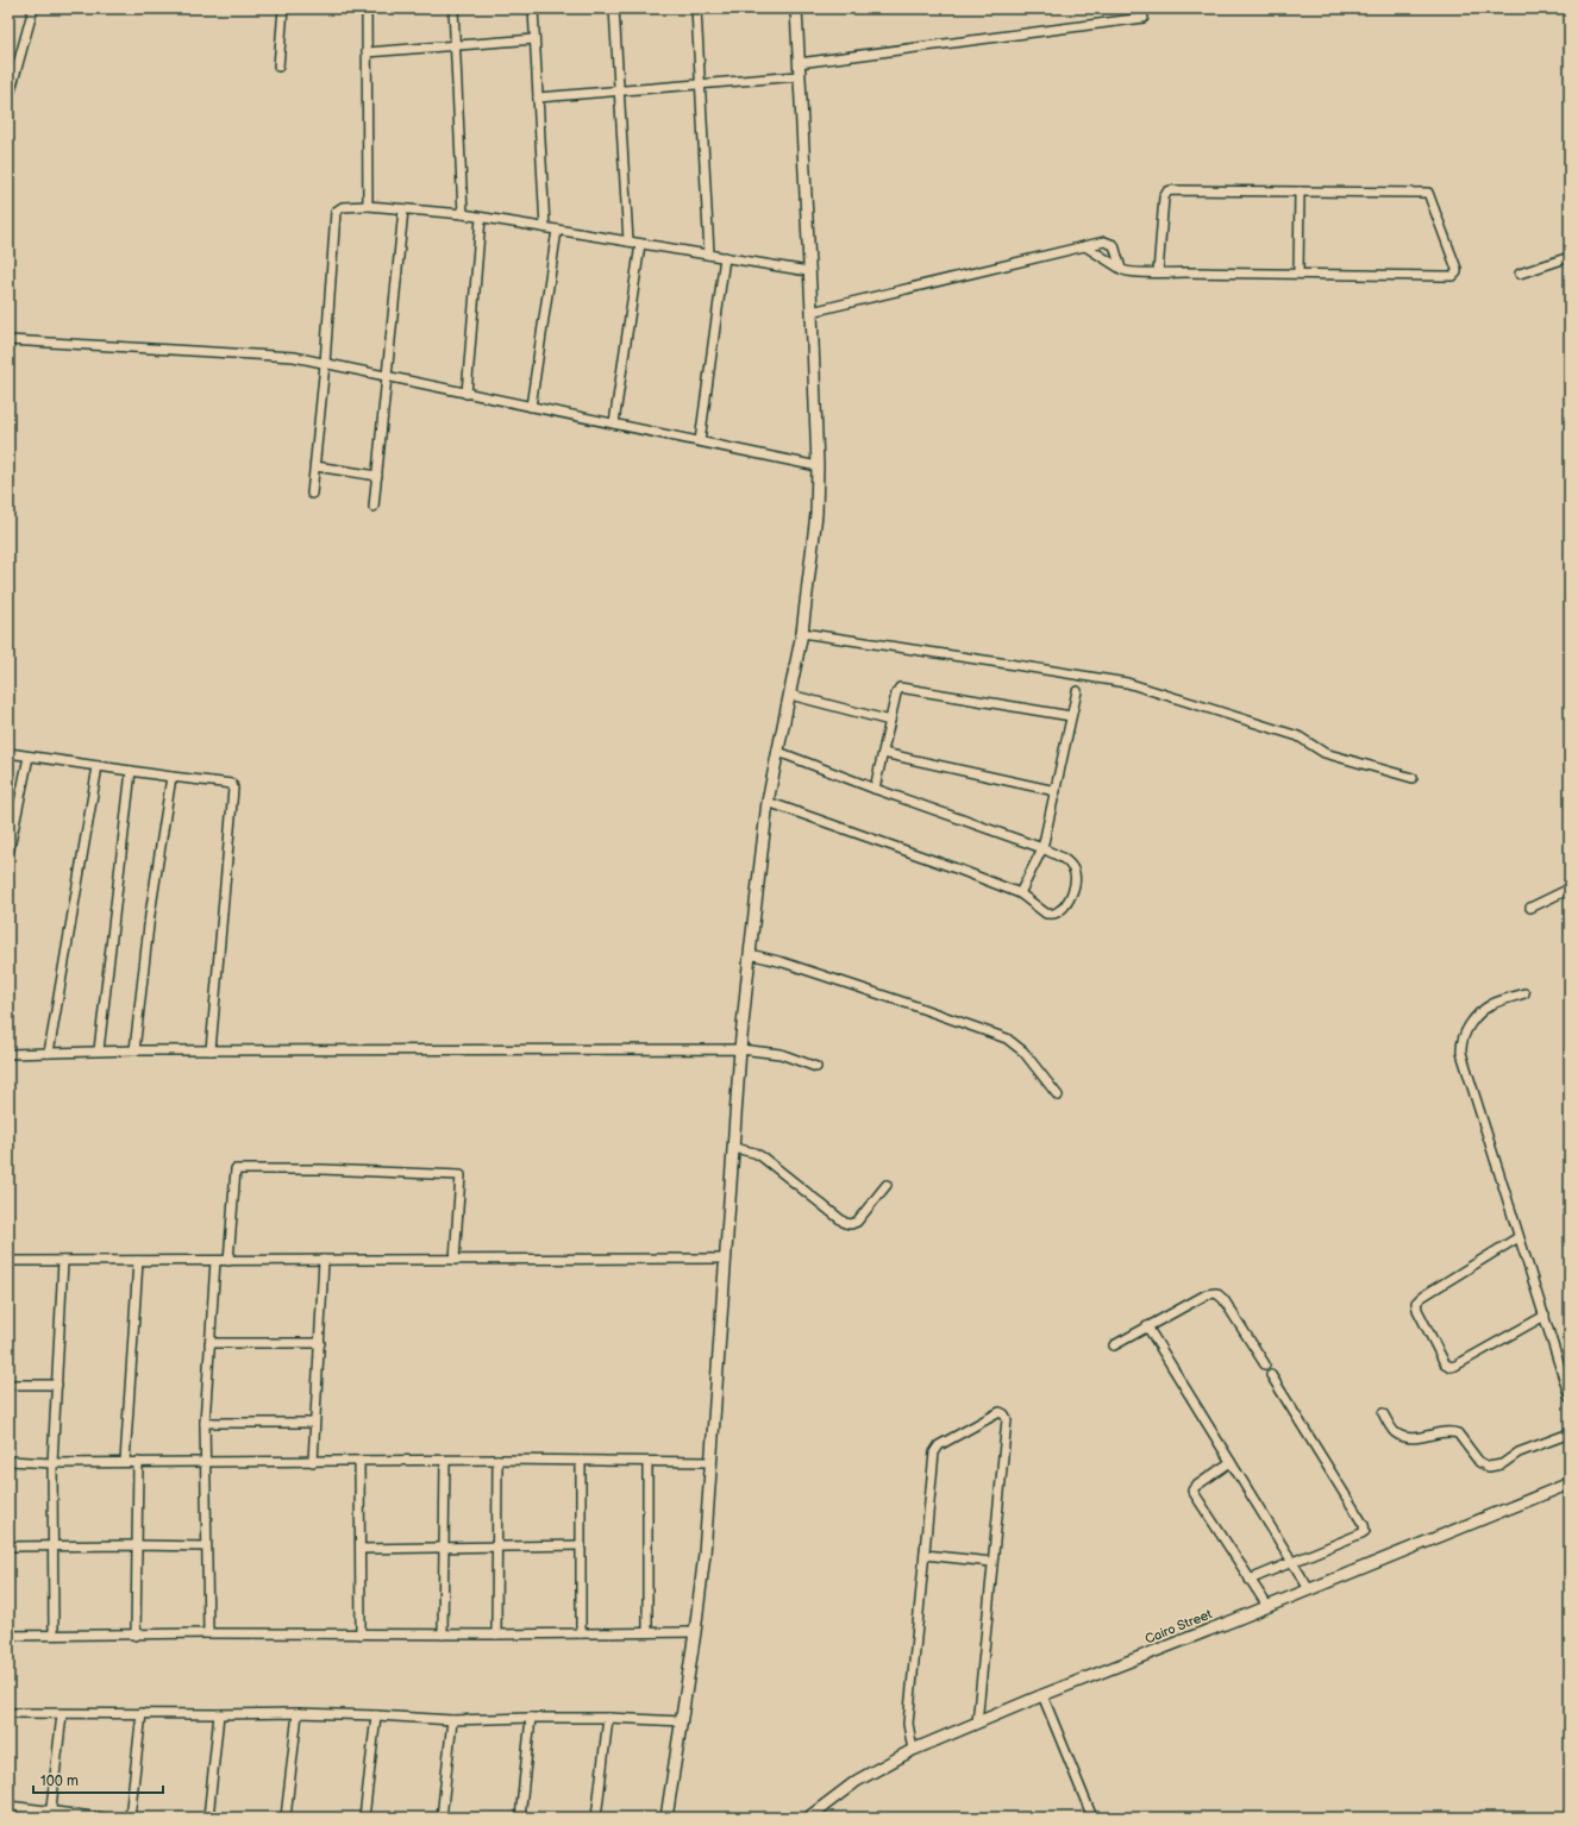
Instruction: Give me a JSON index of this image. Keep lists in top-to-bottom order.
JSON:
{
  "streets": {
    "main road": ["Cairo Street"]
  },
  "scale_bar": "100 m"
}
